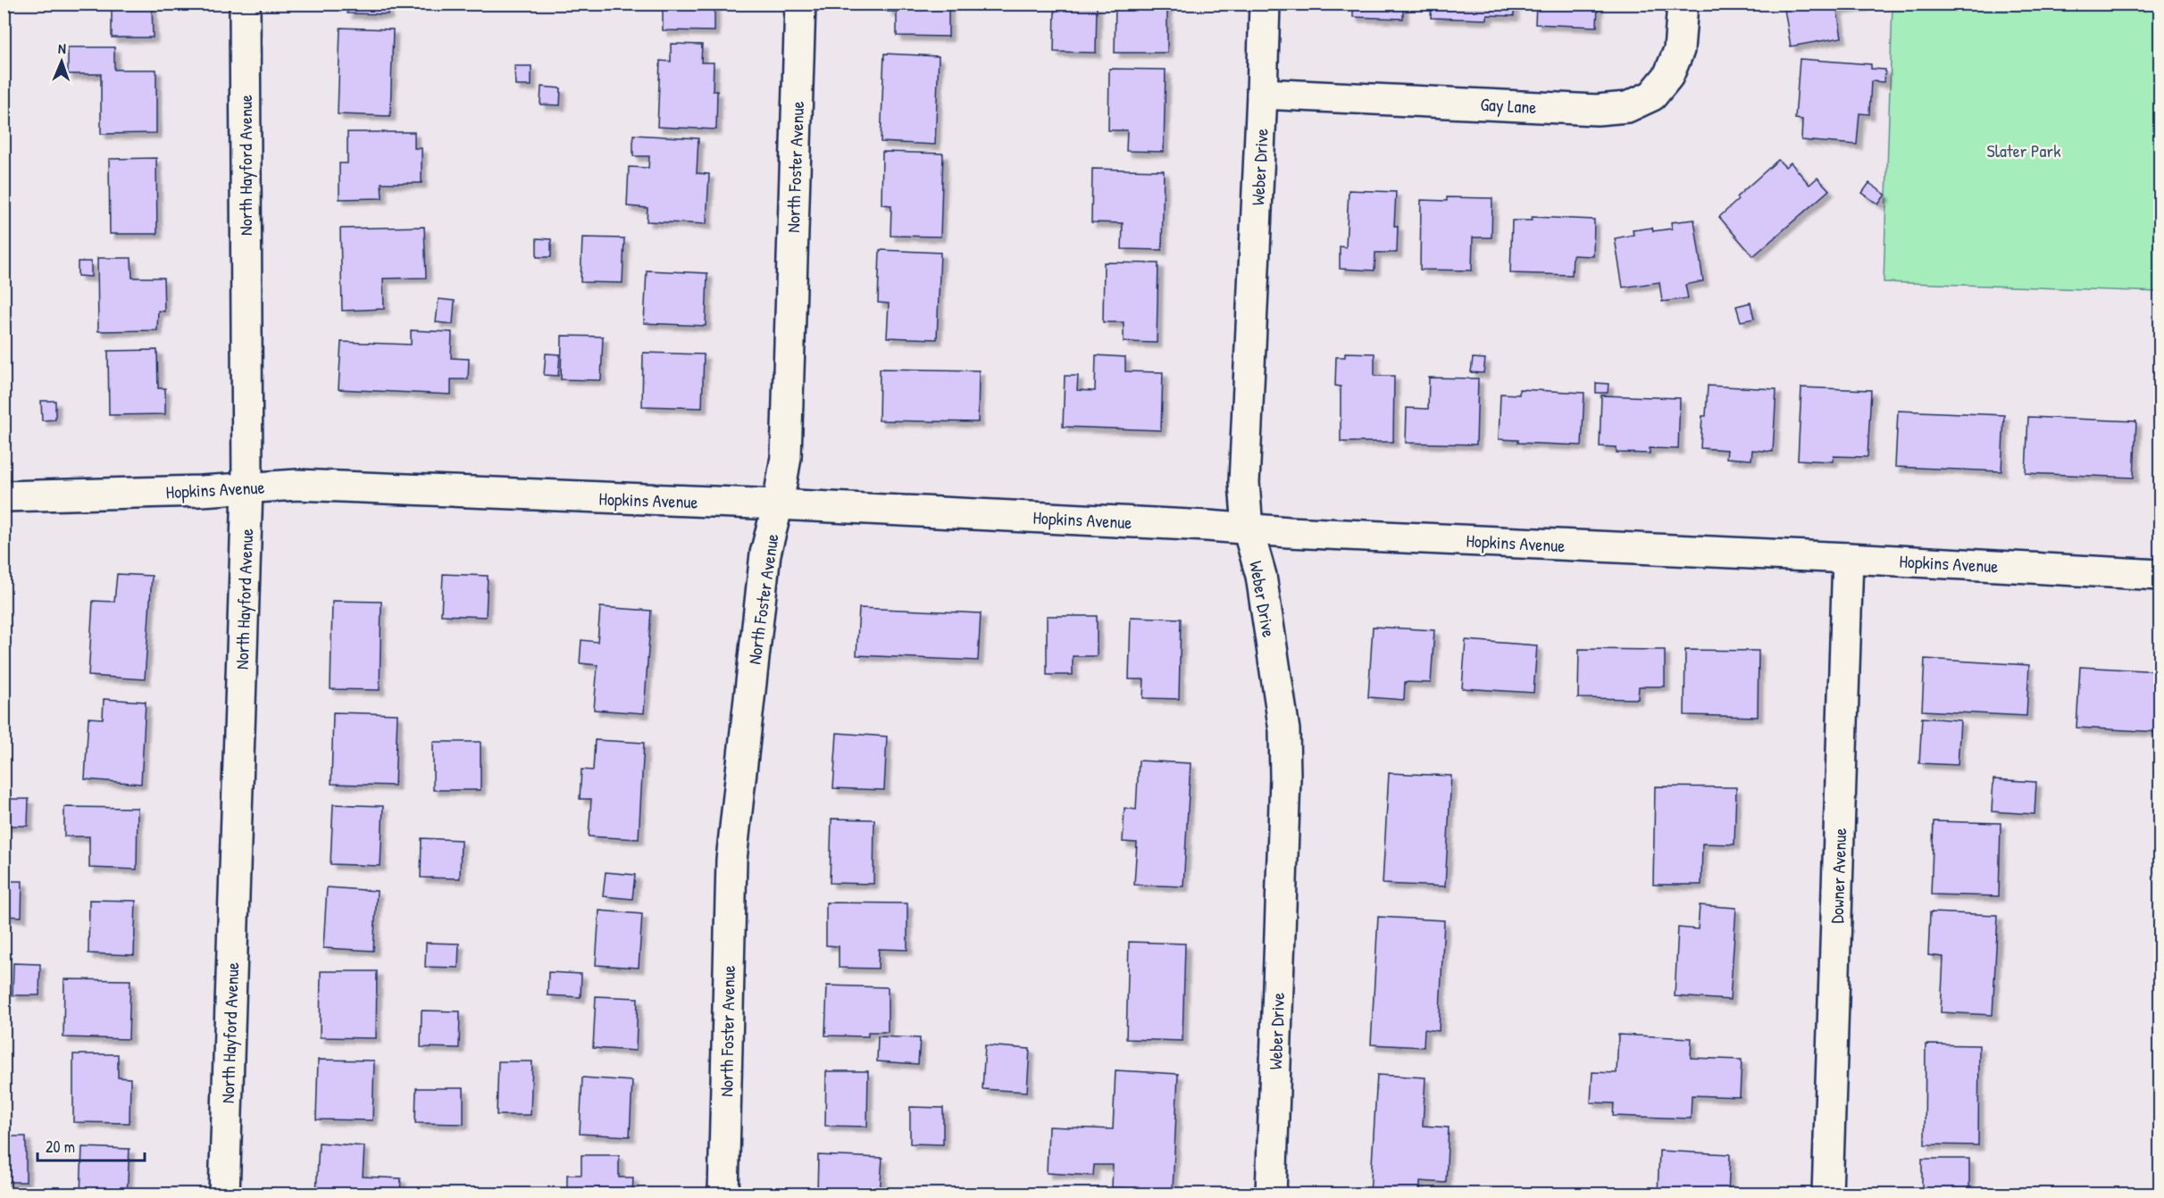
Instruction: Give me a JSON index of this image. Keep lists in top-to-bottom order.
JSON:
{
  "streets": {
    "street": [
      "Gay Lane",
      "North Hayford Avenue",
      "North Foster Avenue",
      "Weber Drive",
      "Hopkins Avenue",
      "Downer Avenue"
    ]
  },
  "crossings": [
    ["Gay Lane", "Weber Drive"],
    ["North Hayford Avenue", "Hopkins Avenue"],
    ["North Foster Avenue", "Hopkins Avenue"],
    ["Weber Drive", "Hopkins Avenue"],
    ["Hopkins Avenue", "Downer Avenue"]
  ],
  "parks": ["Slater Park"],
  "scale_bar": "20 m",
  "north": "top"
}
